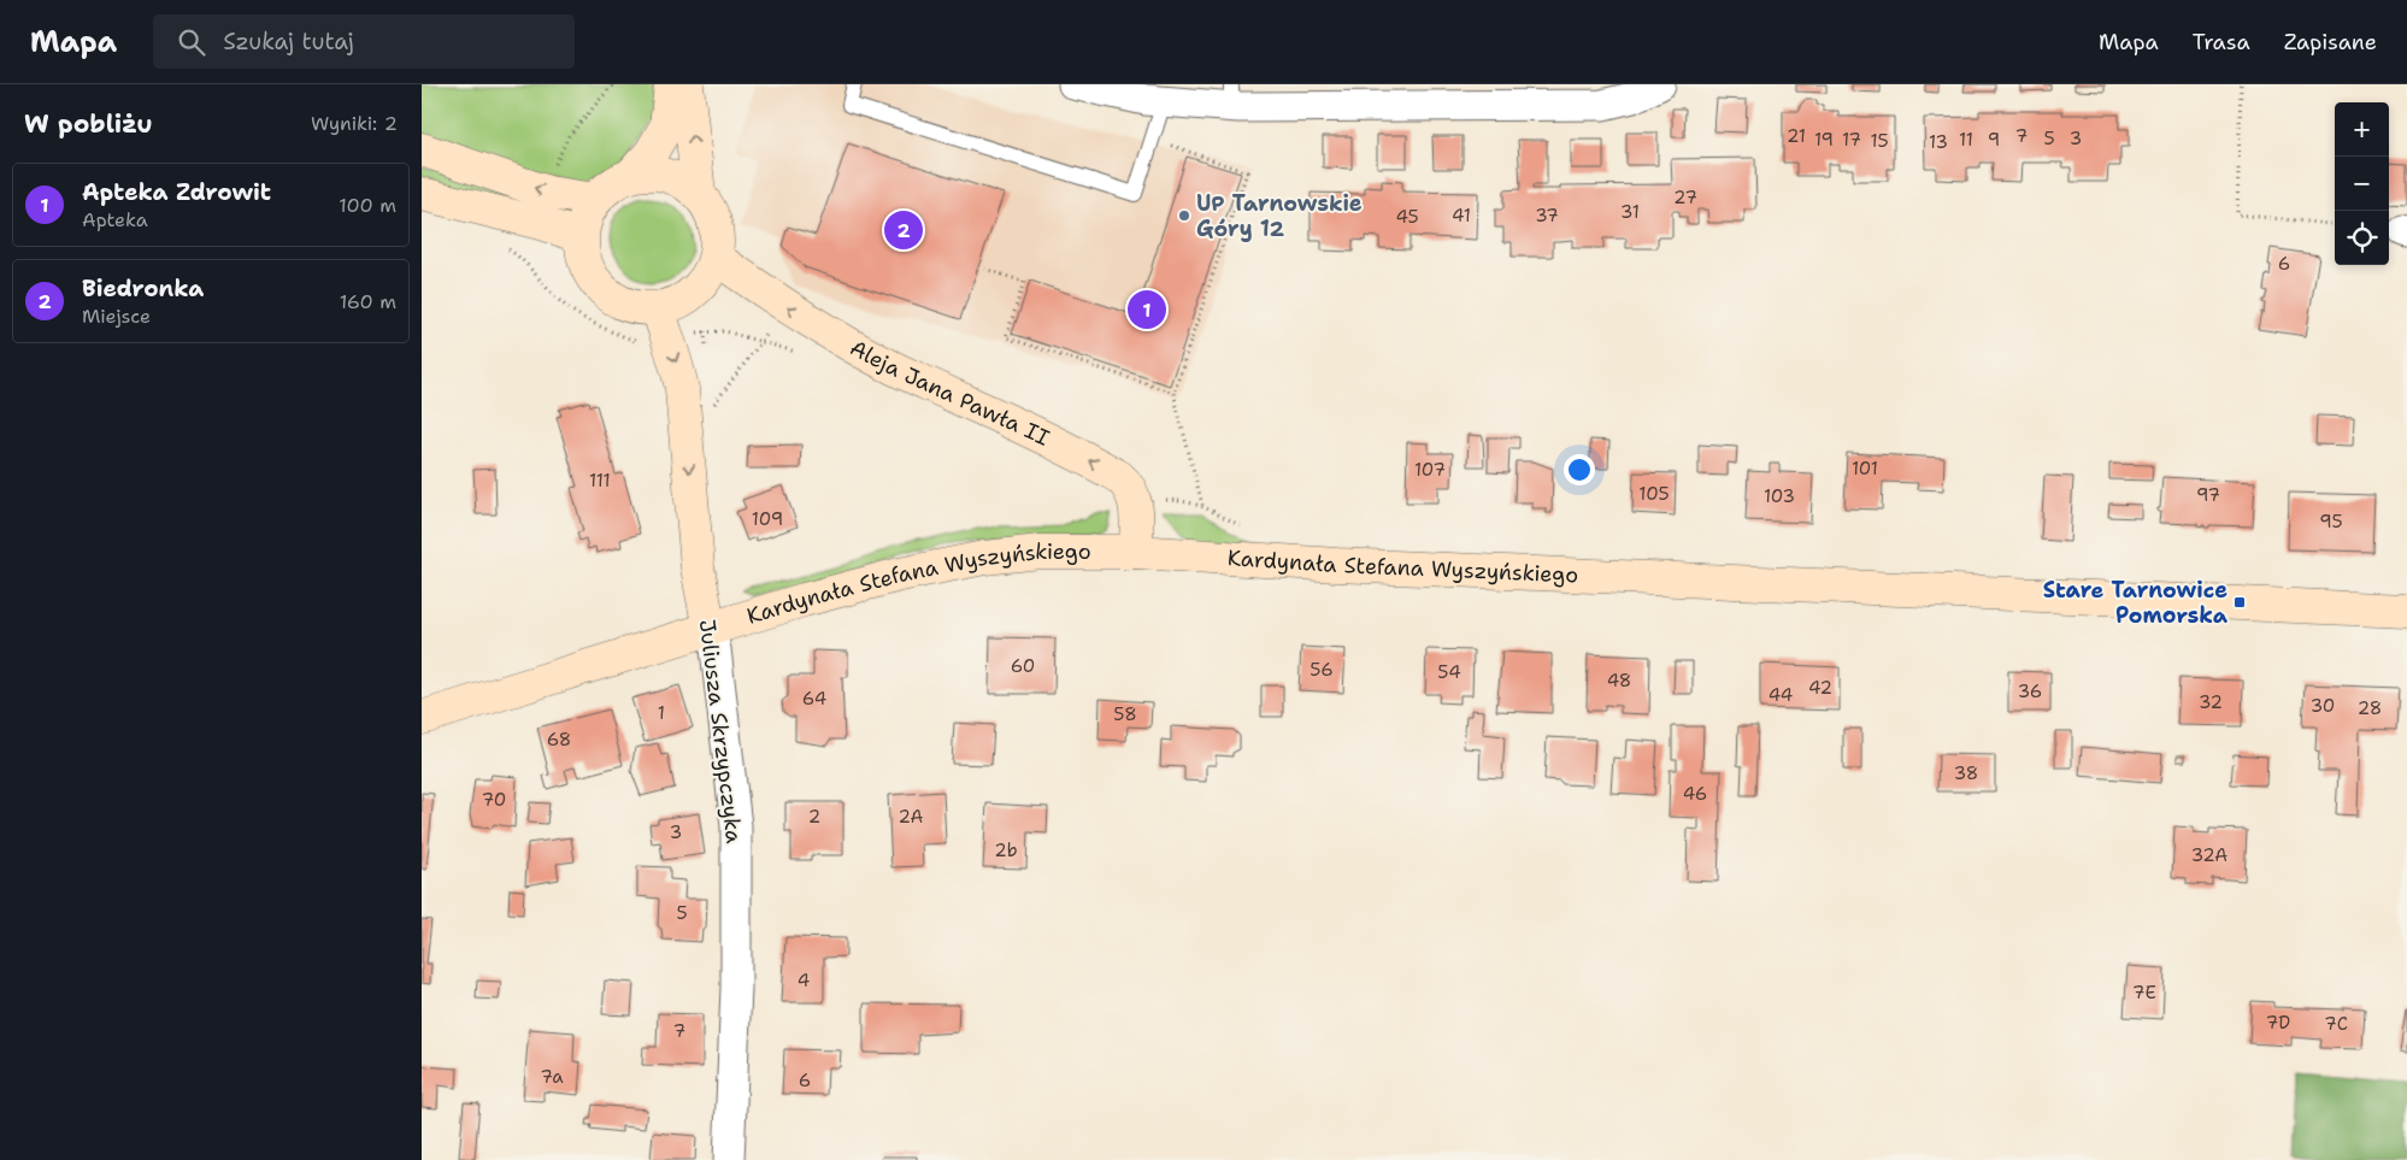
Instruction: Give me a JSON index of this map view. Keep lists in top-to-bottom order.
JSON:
{
  "streets": {
    "street": ["Aleja Jana Pawła II", "Kardynała Stefana Wyszyńskiego", "Juliusza Skrzypczyka"]
  },
  "crossings": [
    ["Aleja Jana Pawła II", "Kardynała Stefana Wyszyńskiego"],
    ["Aleja Jana Pawła II", "Juliusza Skrzypczyka"],
    ["Kardynała Stefana Wyszyńskiego", "Juliusza Skrzypczyka"]
  ],
  "one_way": ["Aleja Jana Pawła II", "Juliusza Skrzypczyka"],
  "places": {
    "other": ["UP Tarnowskie Góry 12"],
    "transit": ["Stare Tarnowice Pomorska"]
  },
  "house_numbers": [
    "21",
    "7",
    "5",
    "3",
    "19",
    "17",
    "11",
    "9",
    "15",
    "13",
    "27",
    "31",
    "41",
    "37",
    "45",
    "6",
    "101",
    "107",
    "111",
    "105",
    "97",
    "103",
    "109",
    "95",
    "60",
    "56",
    "54",
    "48",
    "42",
    "36",
    "44",
    "64",
    "32",
    "30",
    "28",
    "1",
    "58",
    "68",
    "38",
    "46",
    "70",
    "2",
    "2A",
    "3",
    "2b",
    "32A",
    "5",
    "4",
    "7E",
    "7D",
    "7C",
    "7",
    "7a",
    "6"
  ],
  "page": {
    "header": "Mapa",
    "search": "Szukaj tutaj",
    "nav": ["Mapa", "Trasa", "Zapisane"],
    "heading": ["W pobliżu", "Wyniki: 2"],
    "map_buttons": ["+", "−"],
    "list": [
      {
        "mark": "1",
        "name": "Apteka Zdrowit",
        "note": "Apteka",
        "value": "100 m"
      },
      {
        "mark": "2",
        "name": "Biedronka",
        "note": "Miejsce",
        "value": "160 m"
      }
    ],
    "pins": ["2", "1"]
  }
}
